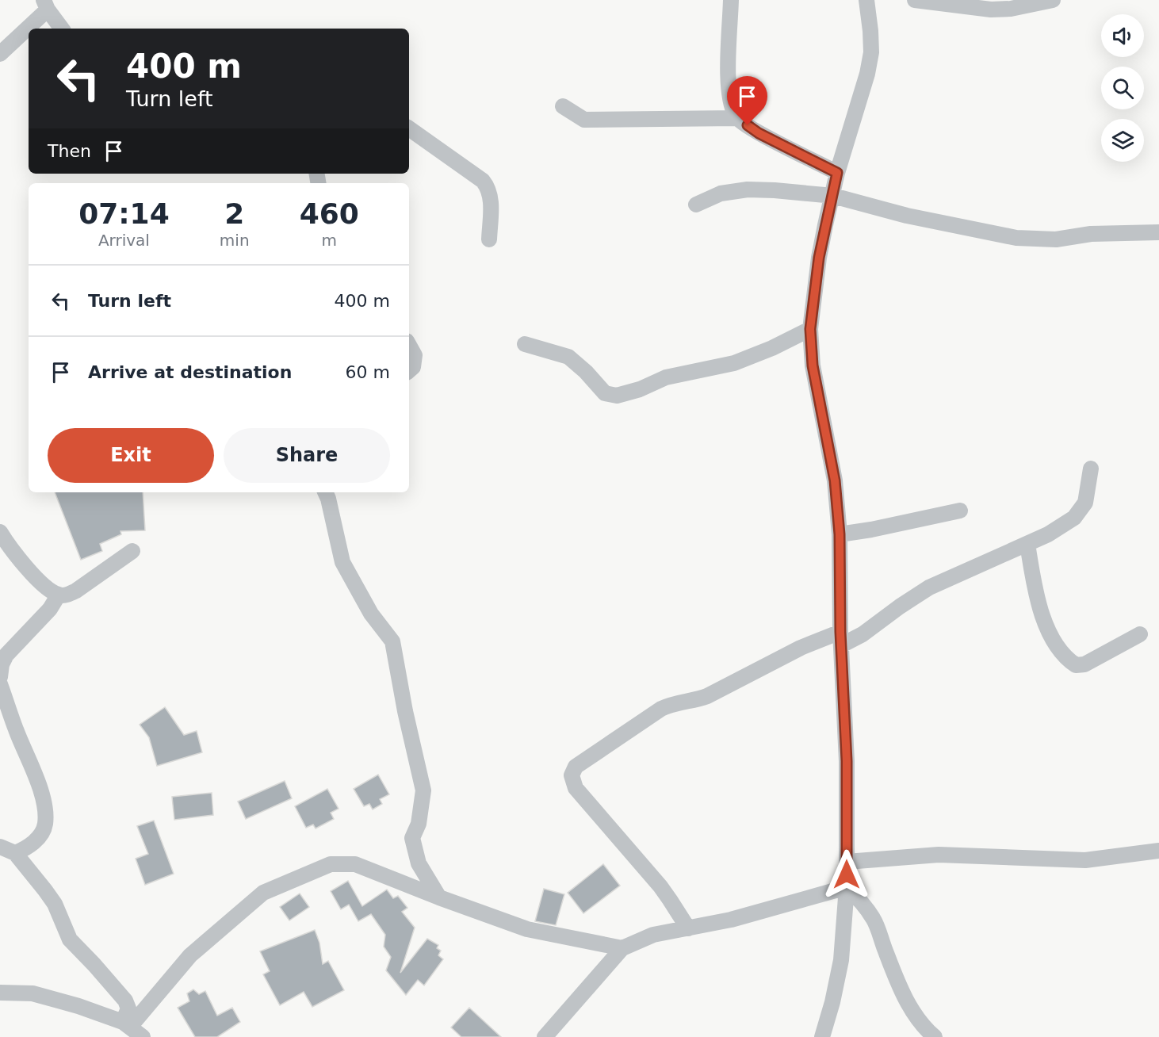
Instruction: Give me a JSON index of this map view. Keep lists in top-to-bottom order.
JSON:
{
  "page": {
    "turn": ["400 m", "Turn left"],
    "then": "Then",
    "eta": [
      "07:14",
      "Arrival",
      "2",
      "min",
      "460",
      "m"
    ],
    "list": [
      {
        "name": "Turn left",
        "value": "400 m"
      },
      {
        "name": "Arrive at destination",
        "value": "60 m"
      }
    ],
    "buttons": ["Exit", "Share"]
  }
}
